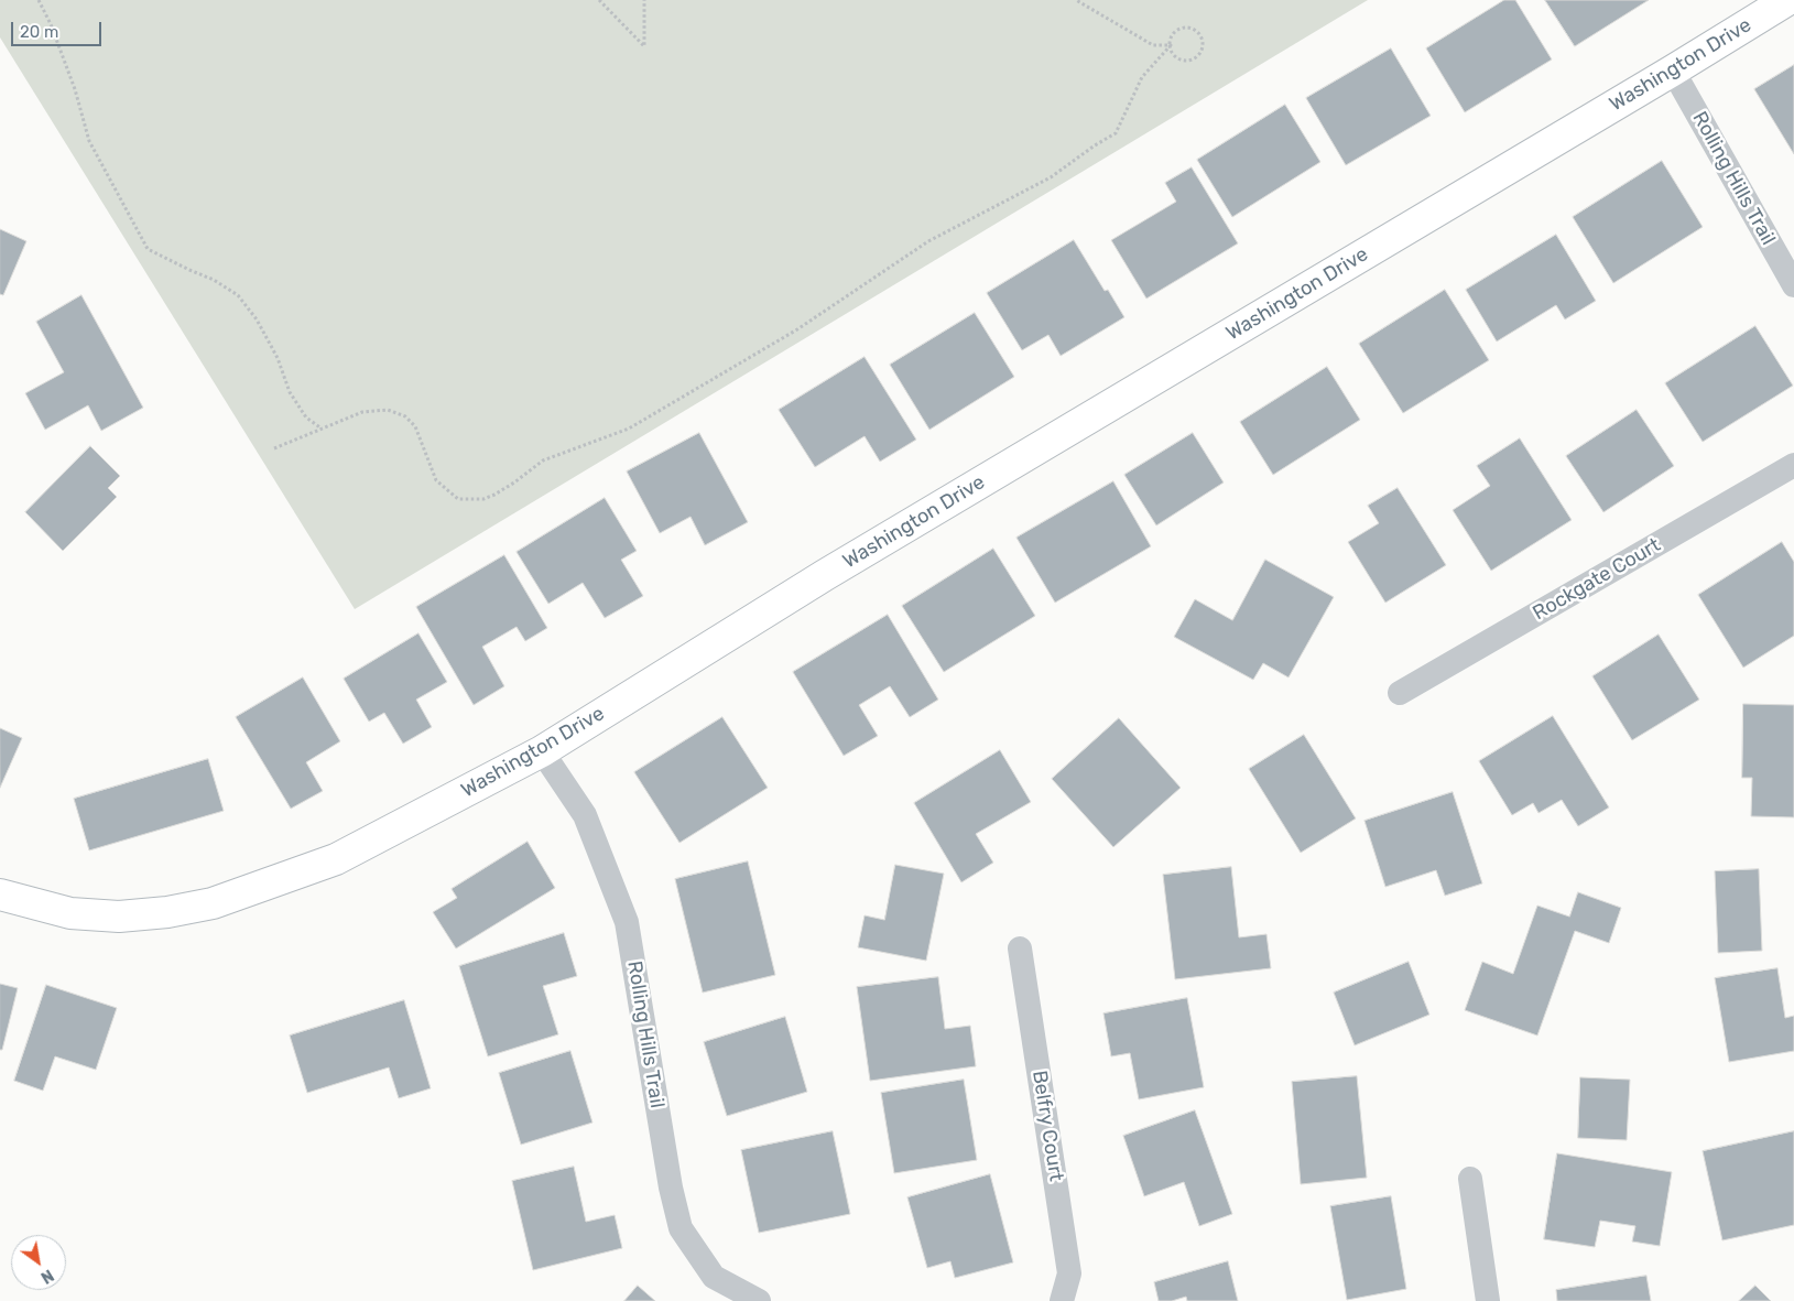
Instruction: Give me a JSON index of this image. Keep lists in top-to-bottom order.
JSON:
{
  "streets": {
    "street": [
      "Washington Drive",
      "Rolling Hills Trail",
      "Rockgate Court",
      "Belfry Court"
    ]
  },
  "crossings": [
    ["Washington Drive", "Rolling Hills Trail"]
  ],
  "scale_bar": "20 m",
  "north": "bottom right"
}
